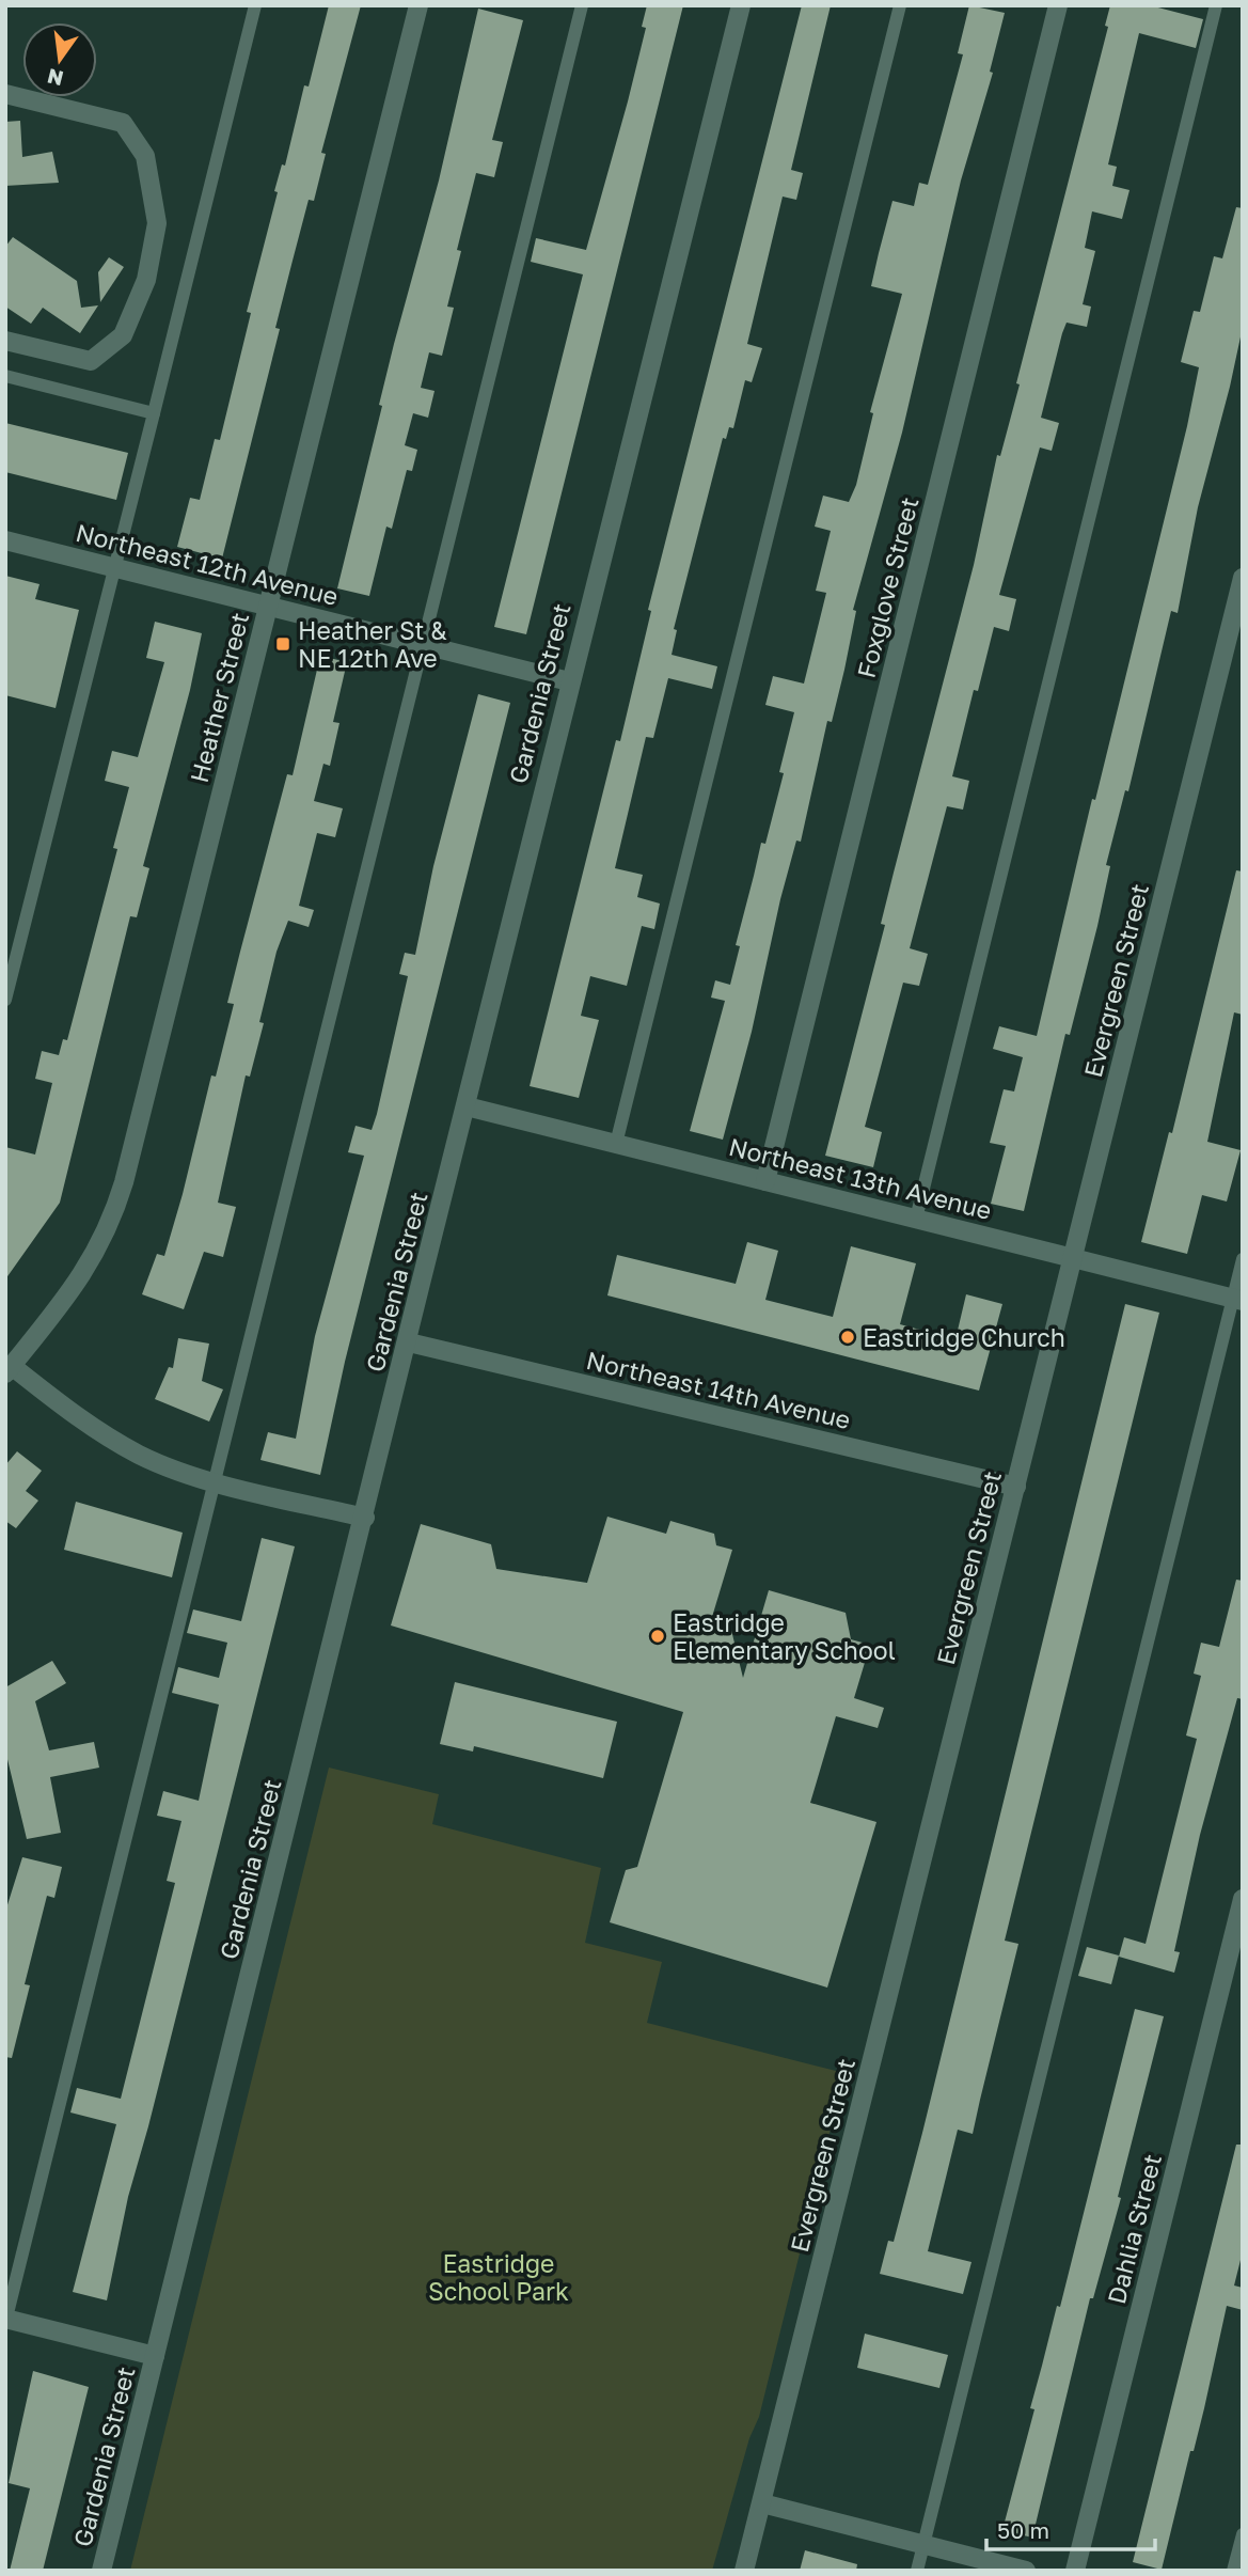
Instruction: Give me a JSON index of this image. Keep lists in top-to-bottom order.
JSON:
{
  "streets": {
    "street": [
      "Northeast 12th Avenue",
      "Foxglove Street",
      "Gardenia Street",
      "Heather Street",
      "Evergreen Street",
      "Northeast 13th Avenue",
      "Northeast 14th Avenue",
      "Dahlia Street"
    ]
  },
  "crossings": [
    ["Northeast 12th Avenue", "Gardenia Street"],
    ["Northeast 12th Avenue", "Heather Street"],
    ["Foxglove Street", "Northeast 13th Avenue"],
    ["Gardenia Street", "Northeast 13th Avenue"],
    ["Gardenia Street", "Northeast 14th Avenue"],
    ["Evergreen Street", "Northeast 13th Avenue"],
    ["Evergreen Street", "Northeast 14th Avenue"]
  ],
  "parks": ["Eastridge School Park"],
  "places": {
    "transit": ["Heather St & NE 12th Ave"],
    "other": ["Eastridge Church", "Eastridge Elementary School"]
  },
  "scale_bar": "50 m",
  "north": "bottom"
}
